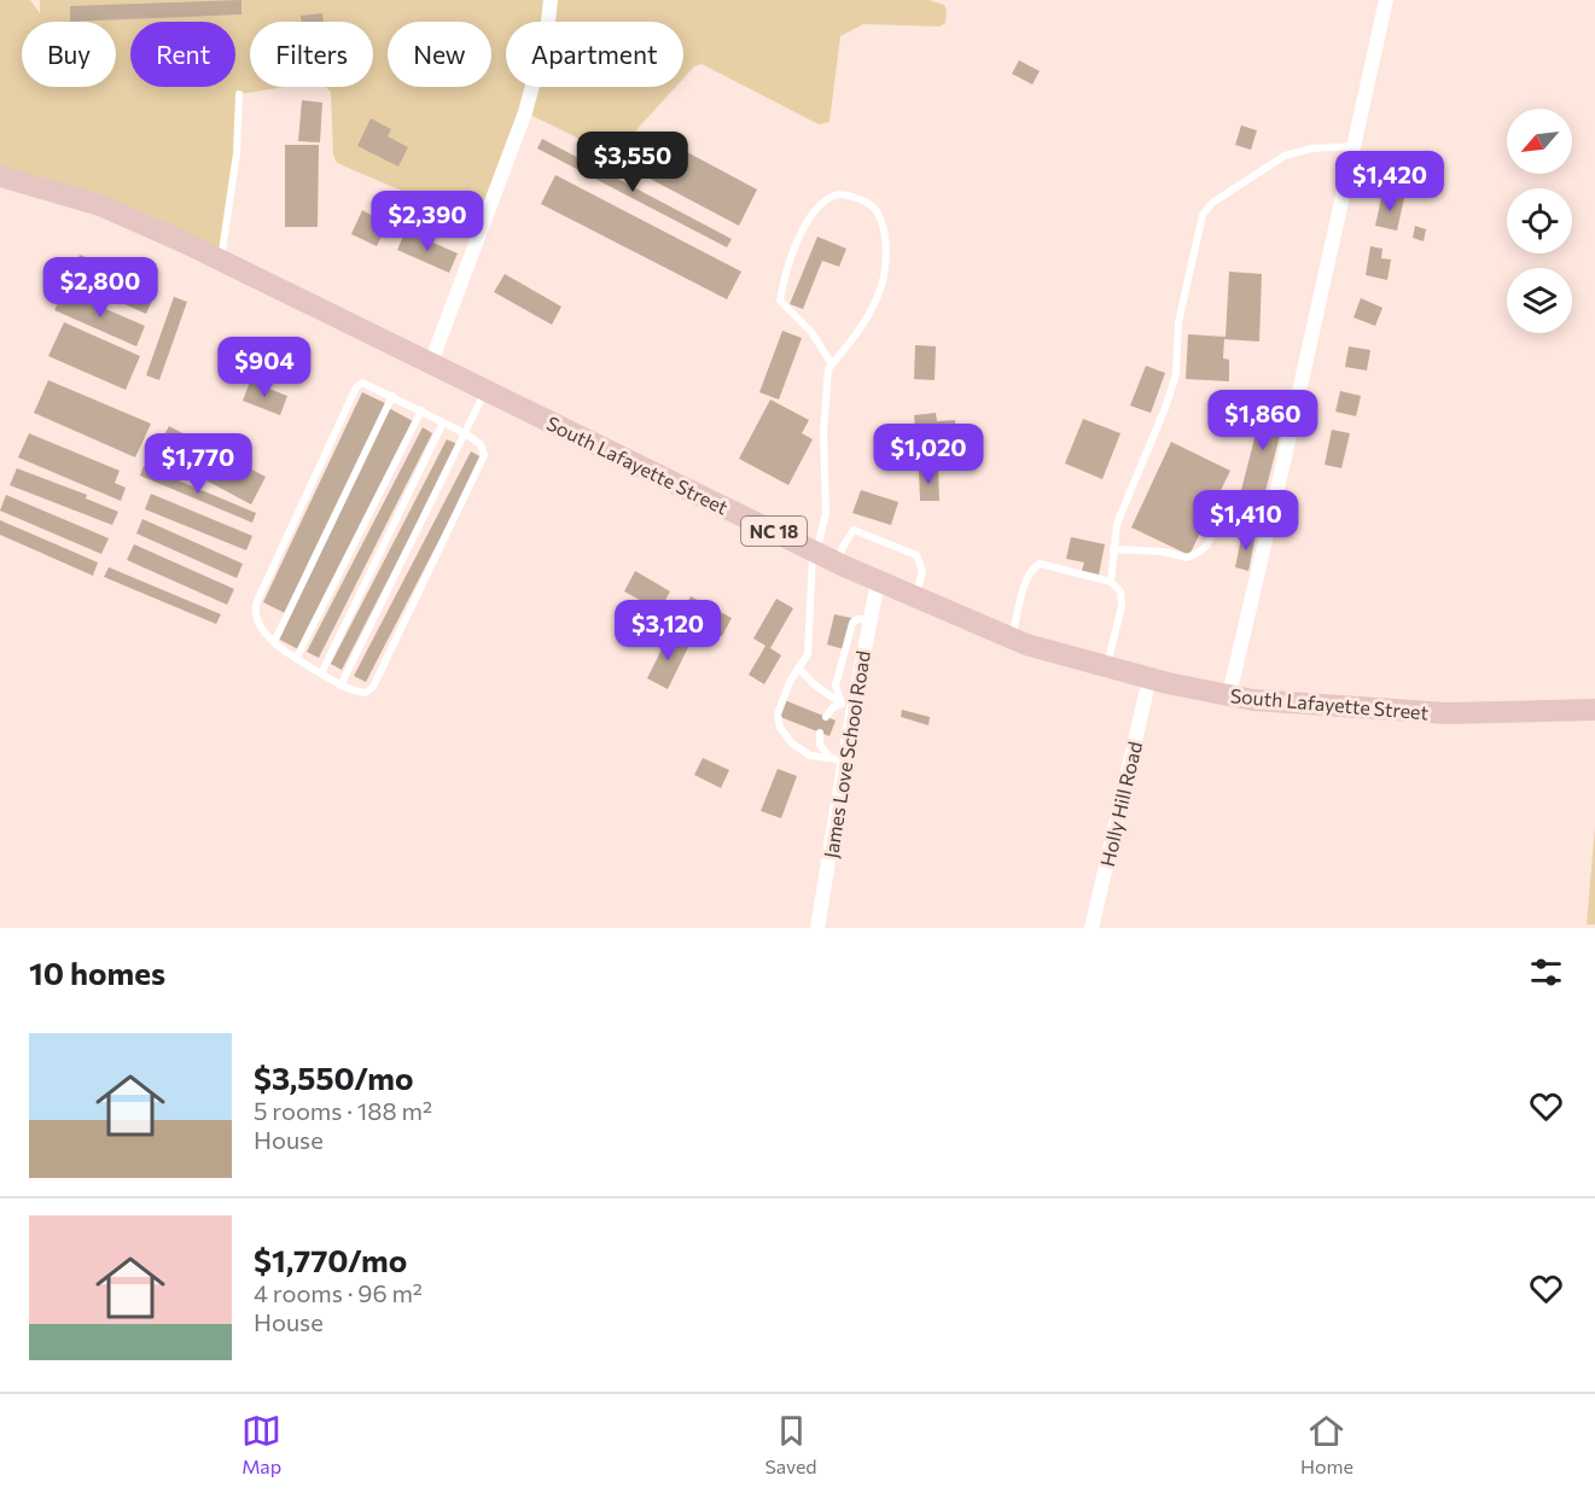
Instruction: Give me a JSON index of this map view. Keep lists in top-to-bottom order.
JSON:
{
  "streets": {
    "main road": ["South Lafayette Street", "NC 18"],
    "street": ["James Love School Road", "Holly Hill Road"]
  },
  "crossings": [
    ["South Lafayette Street", "James Love School Road"],
    ["South Lafayette Street", "Holly Hill Road"]
  ],
  "north": "bottom left",
  "page": {
    "chip": [
      "Buy",
      "Rent",
      "Filters",
      "New",
      "Apartment"
    ],
    "price": [
      "$3,550",
      "$1,420",
      "$2,390",
      "$2,800",
      "$904",
      "$1,860",
      "$1,020",
      "$1,770",
      "$1,410",
      "$3,120"
    ],
    "heading": "10 homes",
    "list": [
      {
        "name": "$3,550/mo",
        "note": "5 rooms · 188 m² · House"
      },
      {
        "name": "$1,770/mo",
        "note": "4 rooms · 96 m² · House"
      }
    ],
    "tabs": ["Map", "Saved", "Home"]
  }
}
